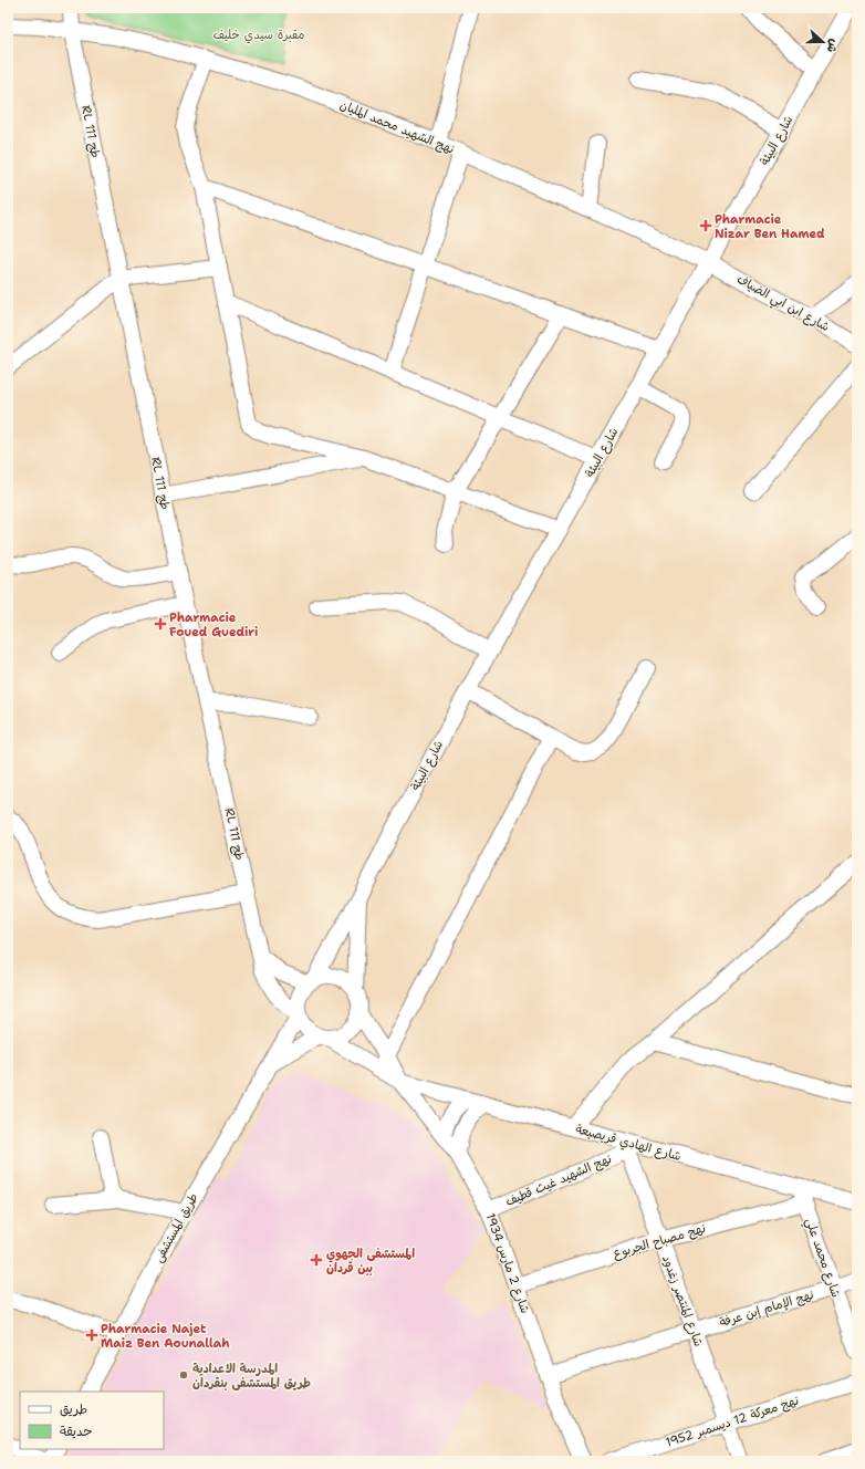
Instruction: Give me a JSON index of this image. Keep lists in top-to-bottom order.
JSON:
{
  "streets": {
    "street": [
      "نهج الشهيد محمد المليان",
      "RL طج 111",
      "شارع البيئة",
      "شارع ابن ابي الضياف",
      "شارع الهادي قريصيعة",
      "نهج الشهيد غيث قطيف",
      "طريق المستشفى",
      "نهج مصباح الجربوع",
      "شارع محمد علي",
      "شارع 2 مارس 1934",
      "شارع المنتصر زغدود",
      "نهج الإمام إبن عرفة",
      "نهج معركة 12 ديسمبر 1952"
    ]
  },
  "crossings": [
    ["نهج الشهيد محمد المليان", "RL طج 111"],
    ["نهج الشهيد محمد المليان", "شارع البيئة"],
    ["نهج الشهيد محمد المليان", "شارع ابن ابي الضياف"],
    ["RL طج 111", "شارع البيئة"],
    ["RL طج 111", "طريق المستشفى"],
    ["شارع البيئة", "شارع ابن ابي الضياف"],
    ["شارع البيئة", "طريق المستشفى"],
    ["شارع الهادي قريصيعة", "نهج الشهيد غيث قطيف"],
    ["شارع الهادي قريصيعة", "شارع محمد علي"],
    ["شارع الهادي قريصيعة", "شارع 2 مارس 1934"],
    ["شارع الهادي قريصيعة", "شارع المنتصر زغدود"],
    ["نهج الشهيد غيث قطيف", "شارع 2 مارس 1934"],
    ["نهج الشهيد غيث قطيف", "شارع المنتصر زغدود"],
    ["نهج مصباح الجربوع", "شارع محمد علي"],
    ["نهج مصباح الجربوع", "شارع 2 مارس 1934"],
    ["نهج مصباح الجربوع", "شارع المنتصر زغدود"],
    ["شارع محمد علي", "نهج الإمام إبن عرفة"],
    ["شارع 2 مارس 1934", "نهج الإمام إبن عرفة"],
    ["شارع المنتصر زغدود", "نهج الإمام إبن عرفة"],
    ["شارع المنتصر زغدود", "نهج معركة 12 ديسمبر 1952"]
  ],
  "parks": ["مقبرة سيدي خليف"],
  "places": {
    "health": [
      "Pharmacie Nizar Ben Hamed",
      "Pharmacie Foued Guediri",
      "المستشفى الجهوي ببن قردان",
      "Pharmacie Najet Maiz Ben Aounallah"
    ],
    "other": ["المدرسة الاعدادية طريق المستشفى بنقردان"]
  },
  "legend": ["طريق", "حديقة"],
  "north": "right"
}
